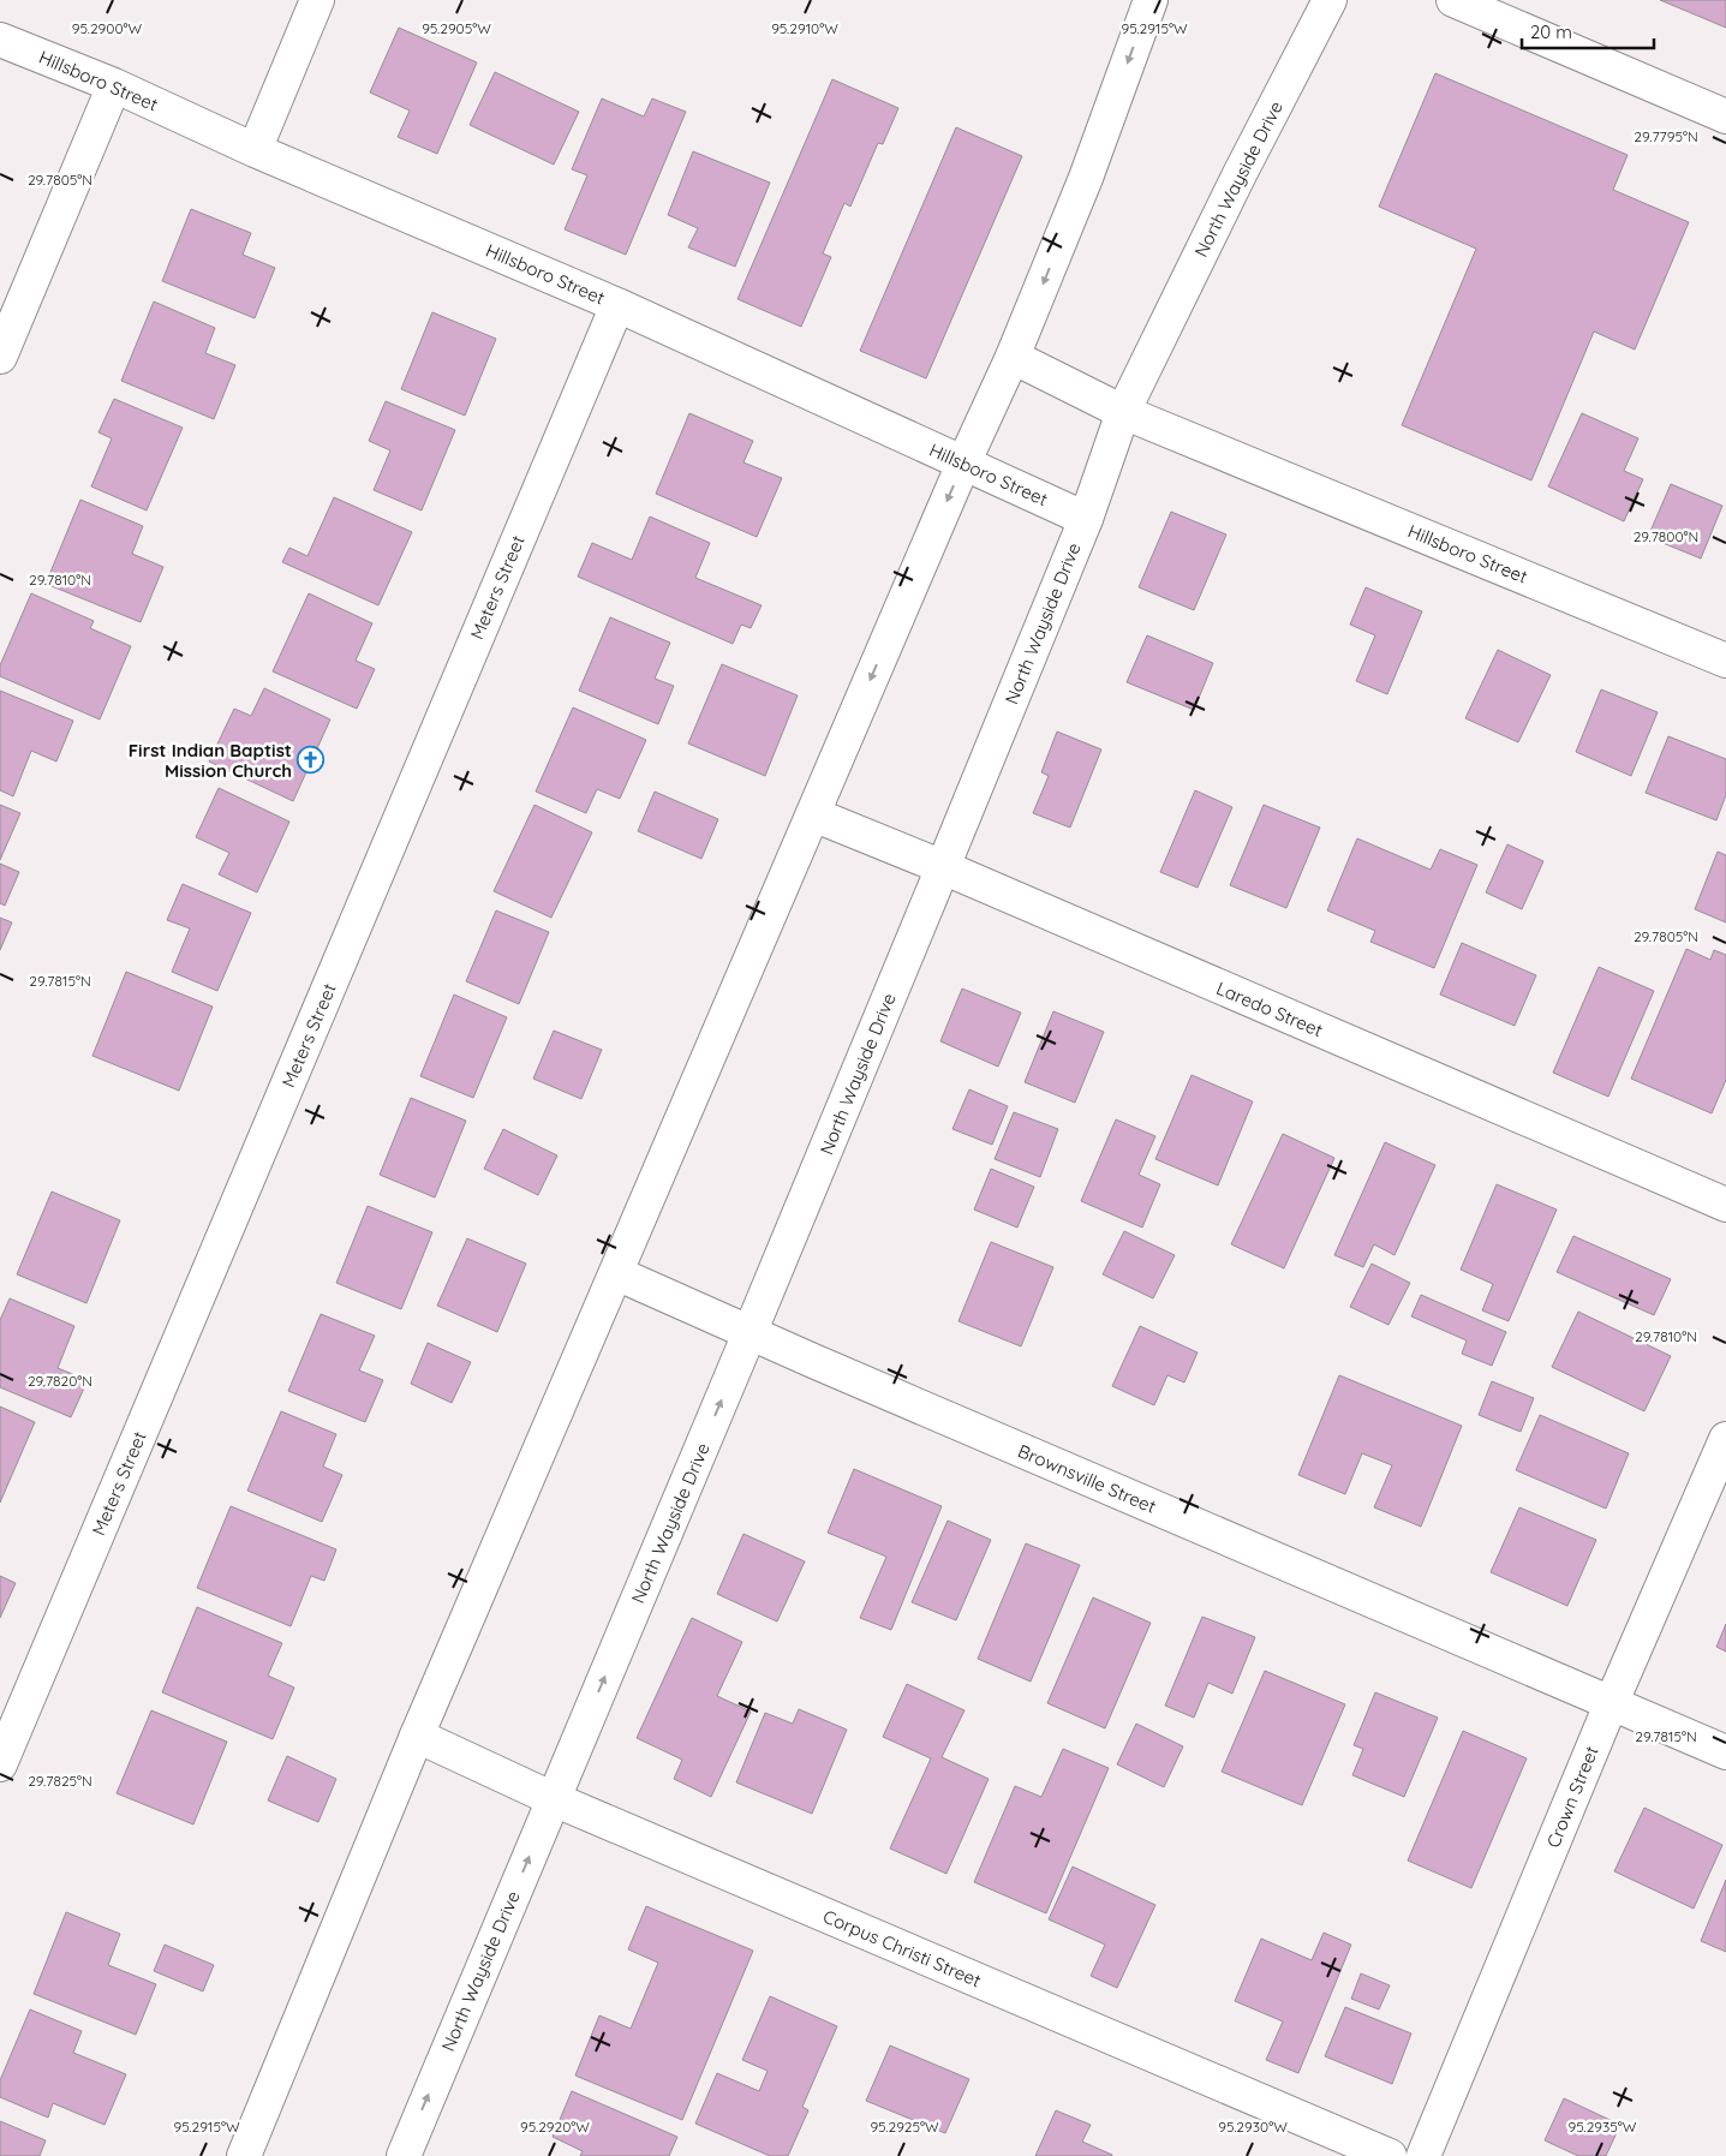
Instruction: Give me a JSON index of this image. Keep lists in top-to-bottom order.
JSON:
{
  "streets": {
    "street": [
      "Hillsboro Street",
      "North Wayside Drive",
      "Meters Street",
      "Laredo Street",
      "Brownsville Street",
      "Crown Street",
      "Corpus Christi Street"
    ]
  },
  "crossings": [
    ["Hillsboro Street", "North Wayside Drive"],
    ["Hillsboro Street", "Meters Street"],
    ["North Wayside Drive", "Laredo Street"],
    ["North Wayside Drive", "Brownsville Street"],
    ["North Wayside Drive", "Corpus Christi Street"],
    ["Brownsville Street", "Crown Street"]
  ],
  "places": {
    "church": ["First Indian Baptist Mission Church"]
  },
  "scale_bar": "20 m",
  "coordinates": [
    "95.2900°W",
    "95.2910°W",
    "95.2905°W",
    "95.2915°W",
    "29.7795°N",
    "29.7805°N",
    "29.7800°N",
    "29.7810°N",
    "29.7815°N",
    "29.7820°N",
    "29.7825°N",
    "95.2920°W",
    "95.2925°W",
    "95.2930°W",
    "95.2935°W"
  ]
}
